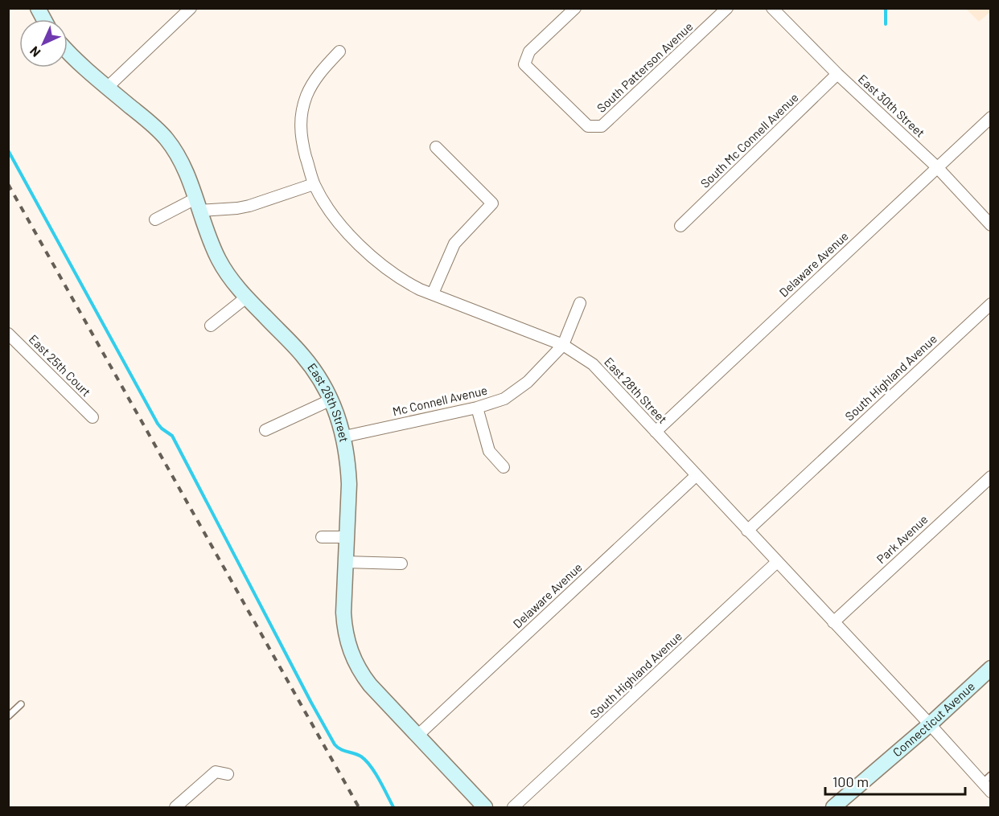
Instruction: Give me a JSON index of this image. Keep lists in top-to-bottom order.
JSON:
{
  "streets": {
    "street": [
      "South Patterson Avenue",
      "East 30th Street",
      "South Mc Connell Avenue",
      "Delaware Avenue",
      "East 25th Court",
      "South Highland Avenue",
      "East 28th Street",
      "Mc Connell Avenue",
      "East 26th Street",
      "Park Avenue",
      "Connecticut Avenue"
    ]
  },
  "crossings": [
    ["East 30th Street", "South Mc Connell Avenue"],
    ["East 30th Street", "Delaware Avenue"],
    ["Delaware Avenue", "East 28th Street"],
    ["Delaware Avenue", "East 26th Street"],
    ["South Highland Avenue", "East 28th Street"],
    ["East 28th Street", "Mc Connell Avenue"],
    ["East 28th Street", "Park Avenue"],
    ["East 28th Street", "Connecticut Avenue"],
    ["Mc Connell Avenue", "East 26th Street"]
  ],
  "scale_bar": "100 m",
  "north": "bottom left"
}
